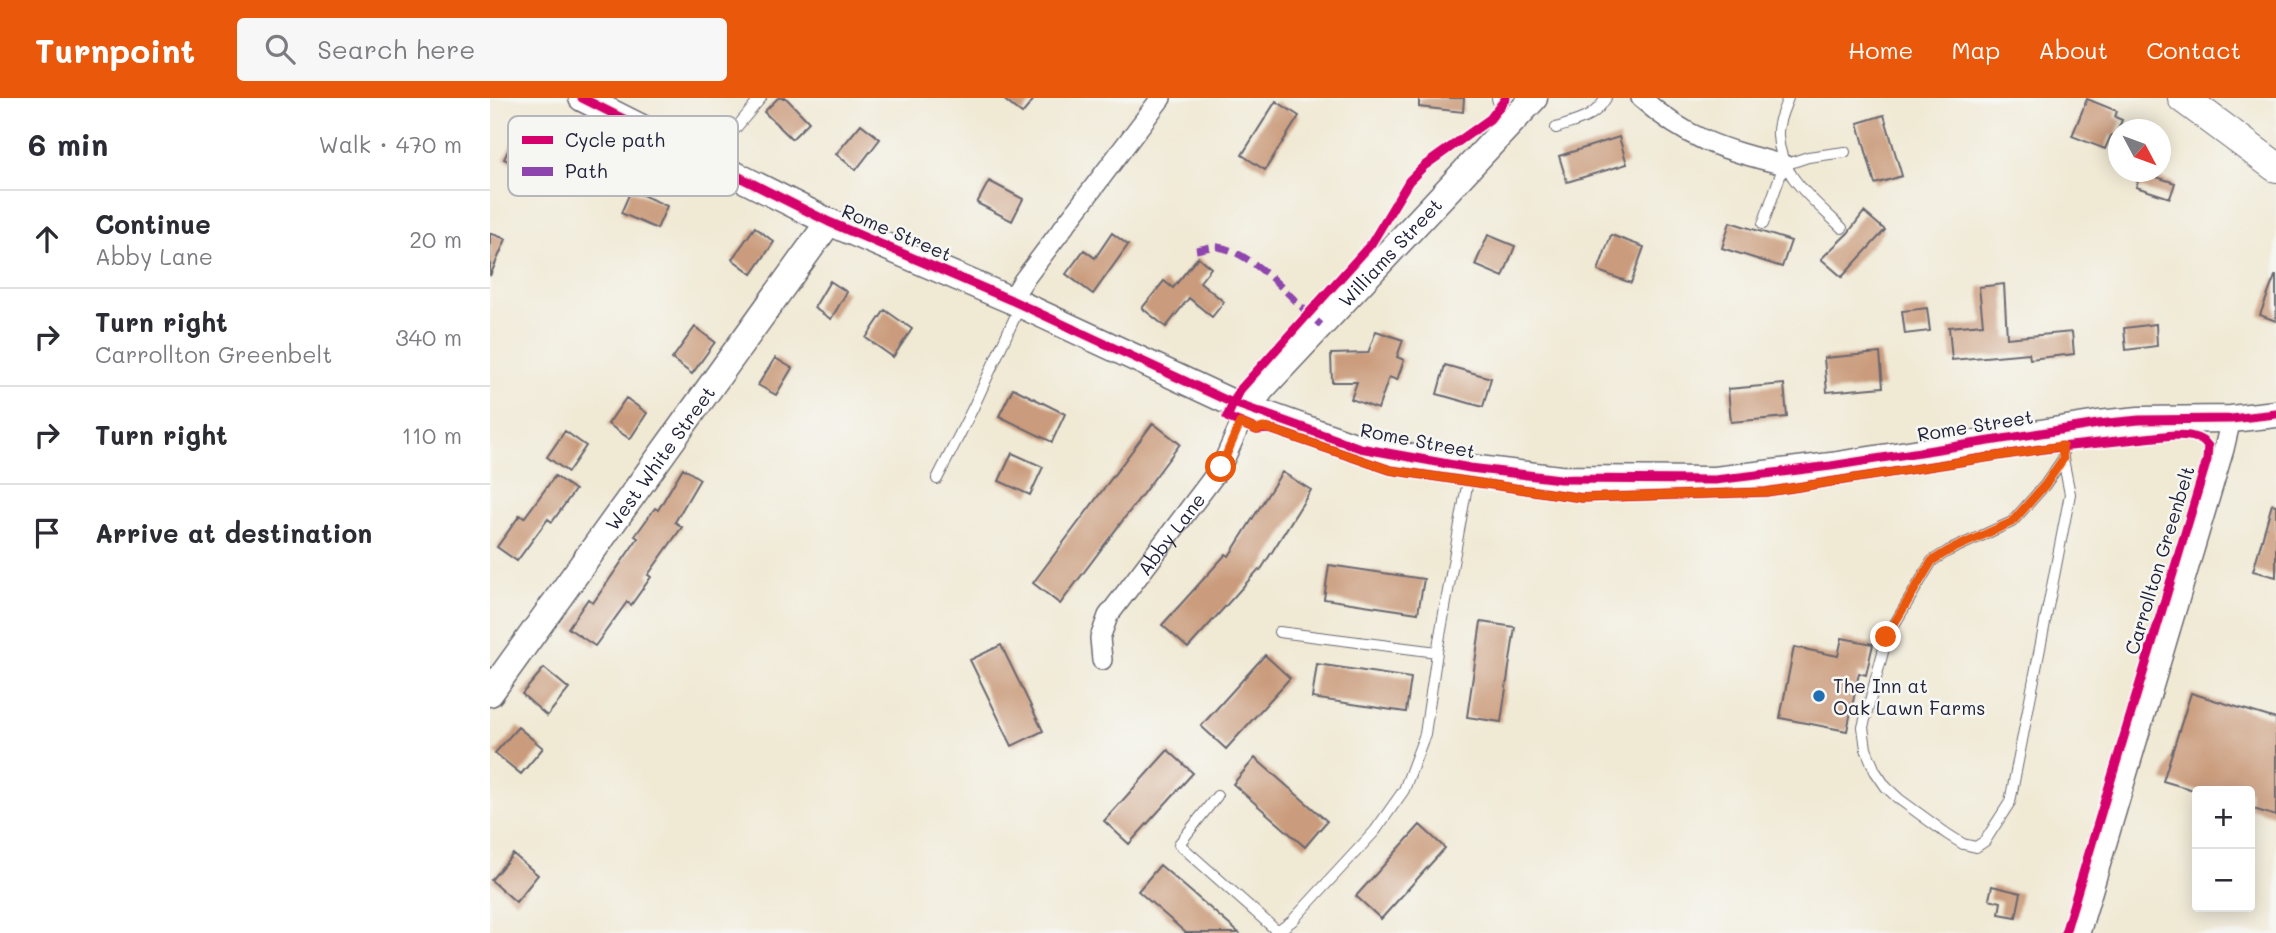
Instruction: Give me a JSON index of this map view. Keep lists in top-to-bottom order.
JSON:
{
  "streets": {
    "street": [
      "Rome Street",
      "Williams Street",
      "West White Street",
      "Abby Lane"
    ],
    "cycle path": ["Carrollton Greenbelt"]
  },
  "crossings": [
    ["Rome Street", "Williams Street"],
    ["Rome Street", "West White Street"],
    ["Rome Street", "Abby Lane"],
    ["Williams Street", "Abby Lane"]
  ],
  "places": ["The Inn at Oak Lawn Farms"],
  "legend": ["Cycle path", "Path"],
  "north": "bottom right",
  "page": {
    "header": "Turnpoint",
    "search": "Search here",
    "nav": [
      "Home",
      "Map",
      "About",
      "Contact"
    ],
    "heading": ["6 min", "Walk · 470 m"],
    "list": [
      ["Continue", "Abby Lane", "20 m"],
      ["Turn right", "Carrollton Greenbelt", "340 m"],
      ["Turn right", "110 m"],
      "Arrive at destination"
    ],
    "map_buttons": ["+", "−"]
  }
}
